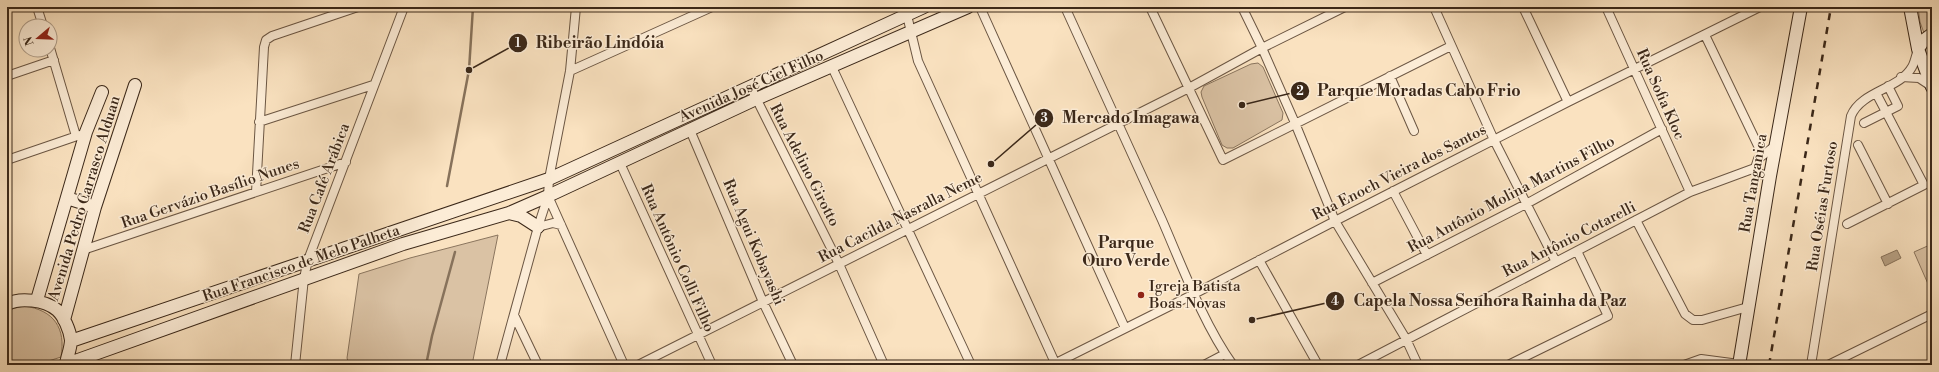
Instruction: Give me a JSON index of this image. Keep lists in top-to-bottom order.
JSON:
{
  "streets": {
    "street": [
      "Avenida José Ciel Filho",
      "Rua Sofia Kloc",
      "Rua Adelino Girotto",
      "Rua Enoch Vieira dos Santos",
      "Rua Café Arábica",
      "Rua Tanganica",
      "Rua Gervázio Basílio Nunes",
      "Rua Antônio Molina Martins Filho",
      "Avenida Pedro Carrasco Alduan",
      "Rua Oséias Furtoso",
      "Rua Cacilda Nasralla Neme",
      "Rua Antônio Cotarelli",
      "Rua Agui Kobayashi",
      "Rua Antônio Colli Filho",
      "Rua Francisco de Melo Palheta"
    ]
  },
  "crossings": [
    ["Avenida José Ciel Filho", "Rua Adelino Girotto"],
    ["Avenida José Ciel Filho", "Rua Agui Kobayashi"],
    ["Avenida José Ciel Filho", "Rua Antônio Colli Filho"],
    ["Avenida José Ciel Filho", "Rua Francisco de Melo Palheta"],
    ["Rua Sofia Kloc", "Rua Enoch Vieira dos Santos"],
    ["Rua Sofia Kloc", "Rua Antônio Molina Martins Filho"],
    ["Rua Sofia Kloc", "Rua Antônio Cotarelli"],
    ["Rua Adelino Girotto", "Rua Cacilda Nasralla Neme"],
    ["Rua Café Arábica", "Rua Gervázio Basílio Nunes"],
    ["Rua Café Arábica", "Rua Francisco de Melo Palheta"],
    ["Rua Gervázio Basílio Nunes", "Avenida Pedro Carrasco Alduan"],
    ["Rua Cacilda Nasralla Neme", "Rua Agui Kobayashi"],
    ["Rua Cacilda Nasralla Neme", "Rua Antônio Colli Filho"]
  ],
  "districts": ["Parque Ouro Verde"],
  "places": [
    "Ribeirão Lindóia",
    "Parque Moradas Cabo Frio",
    "Mercado Imagawa",
    "Igreja Batista Boas Novas",
    "Capela Nossa Senhora Rainha da Paz"
  ],
  "north": "left"
}
